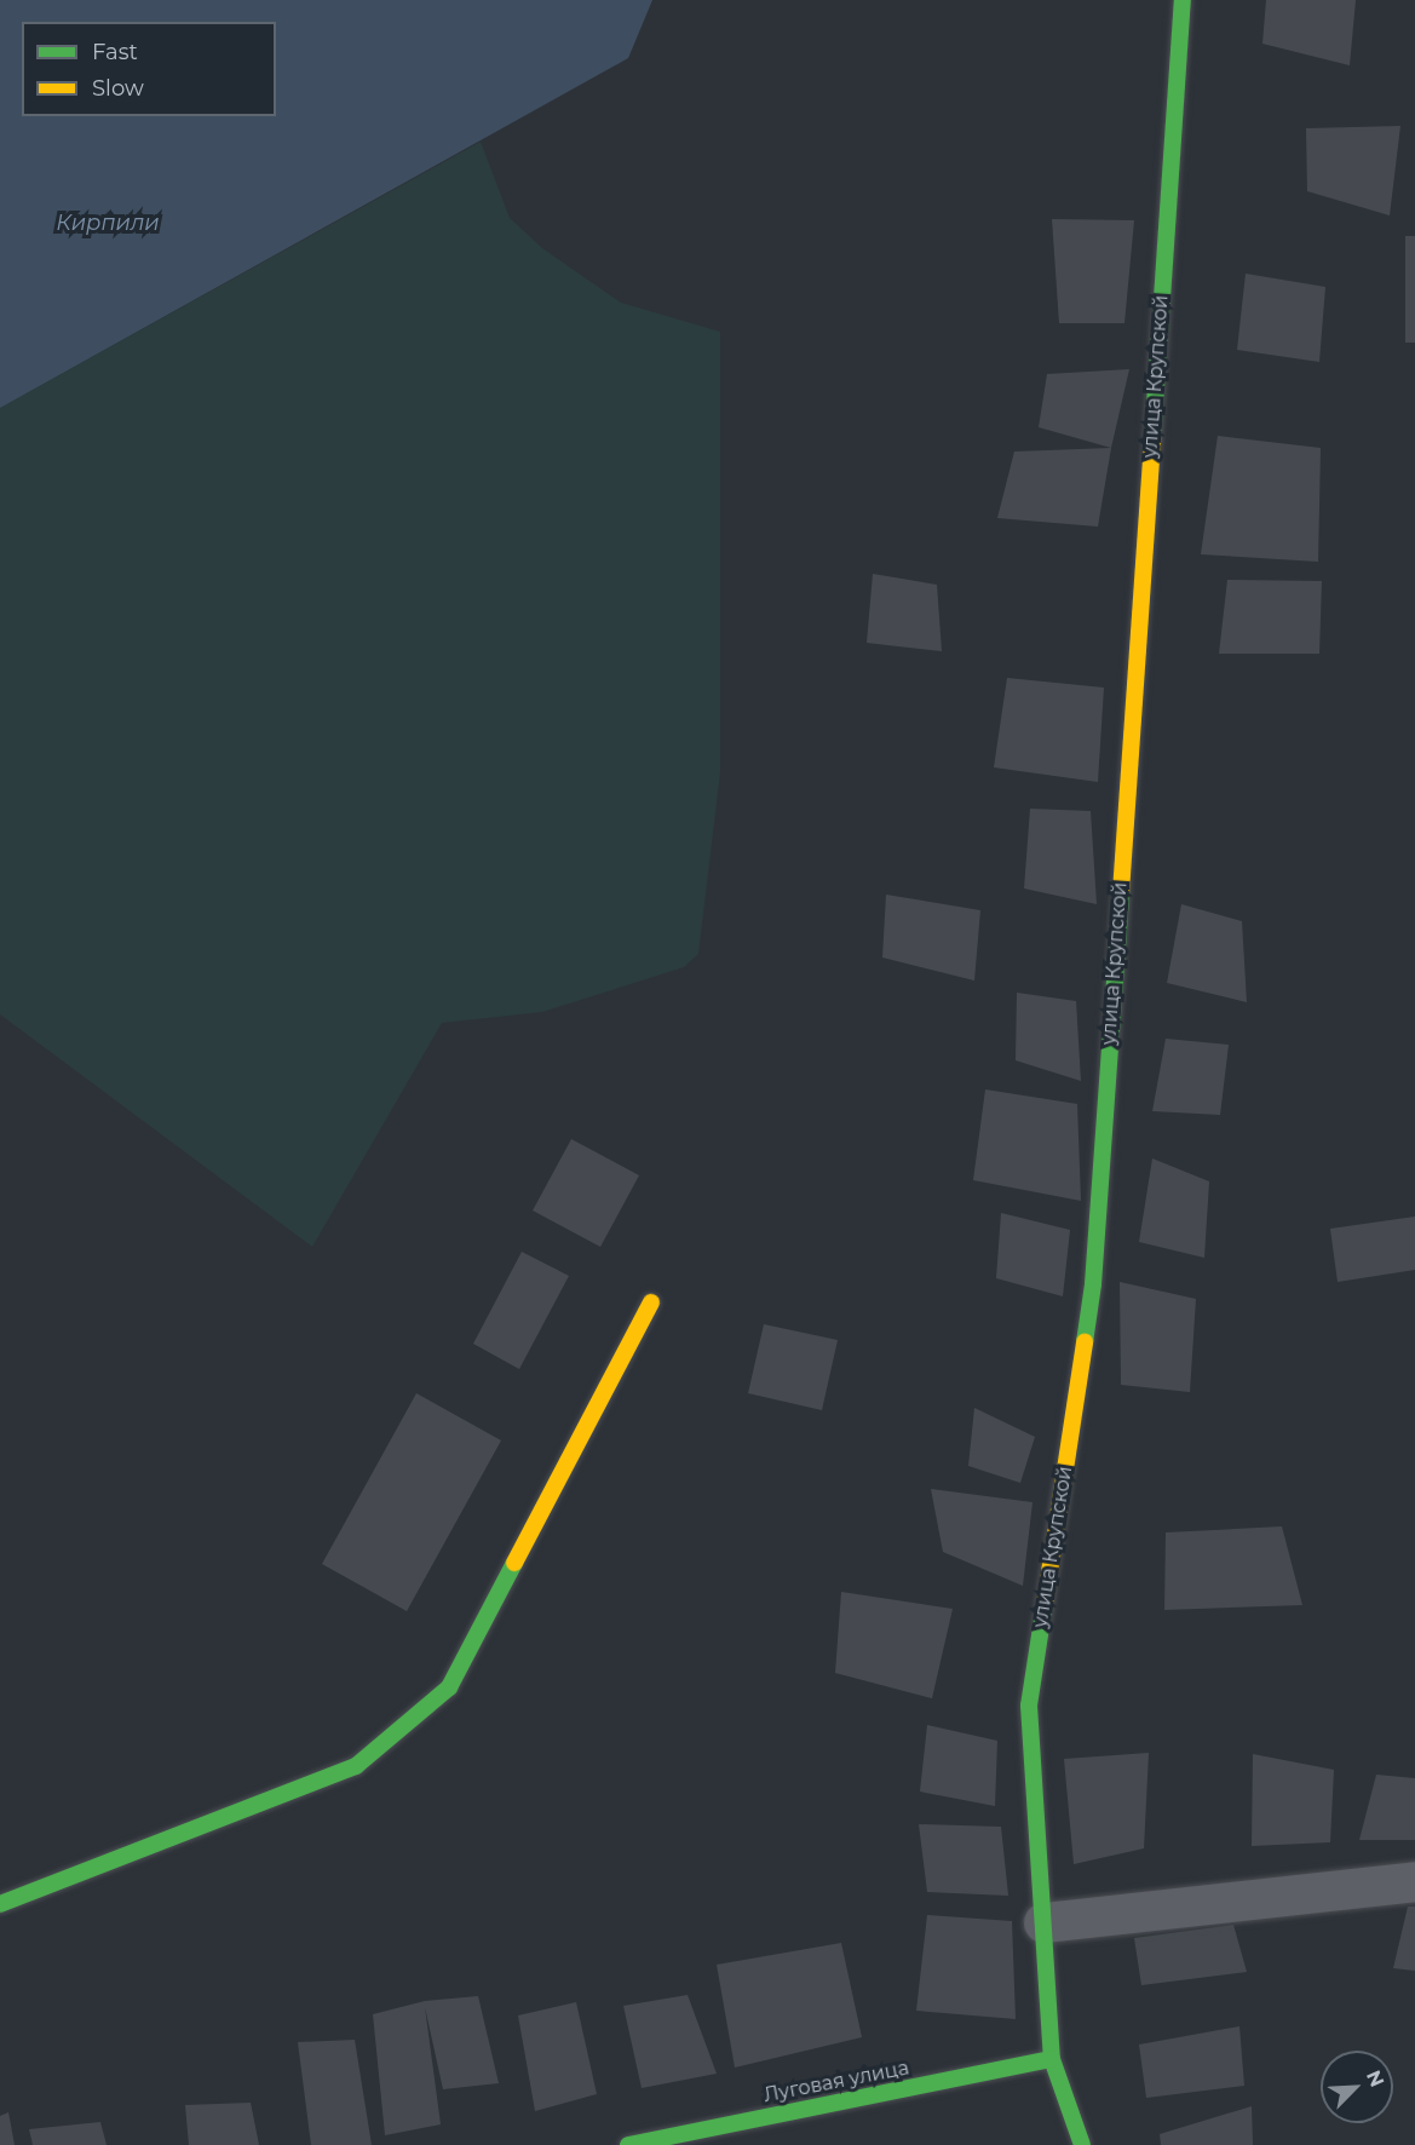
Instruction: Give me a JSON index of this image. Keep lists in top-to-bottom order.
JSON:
{
  "streets": {
    "street": ["улица Крупской", "Луговая улица"]
  },
  "crossings": [
    ["улица Крупской", "Луговая улица"]
  ],
  "water": ["Кирпили"],
  "legend": ["Fast", "Slow"],
  "north": "top right"
}
